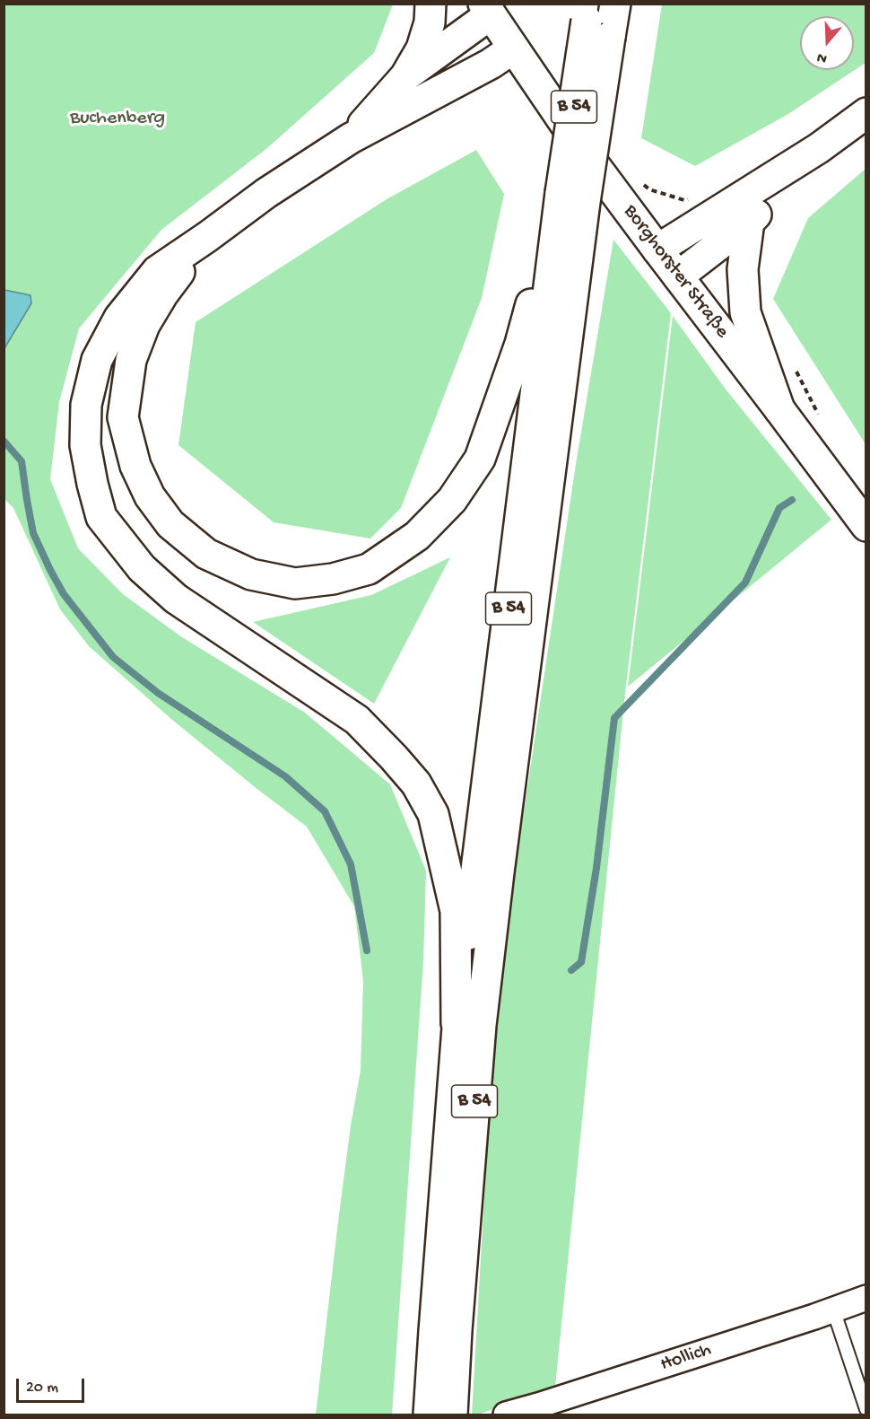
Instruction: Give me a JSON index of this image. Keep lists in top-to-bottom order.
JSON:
{
  "streets": {
    "main road": ["B 54", "Borghorster Straße"],
    "street": ["Hollich"]
  },
  "parks": ["Buchenberg"],
  "scale_bar": "20 m",
  "north": "bottom"
}
